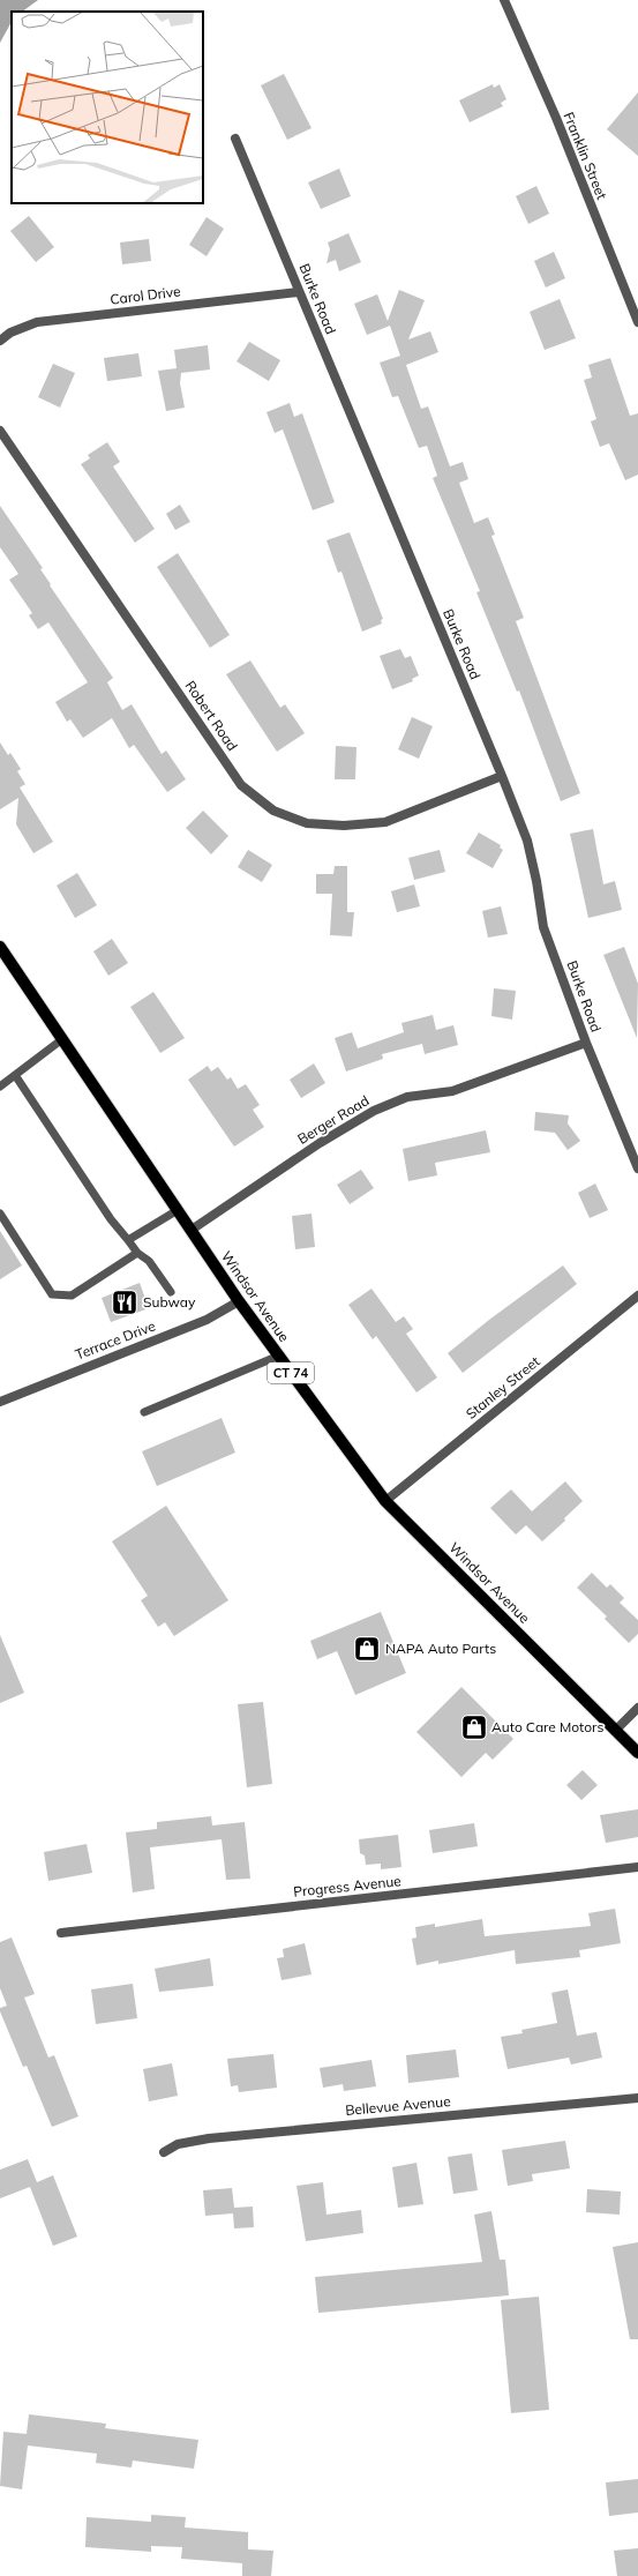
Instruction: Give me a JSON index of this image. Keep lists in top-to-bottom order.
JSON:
{
  "streets": {
    "main road": ["Windsor Avenue", "CT 74"],
    "street": [
      "Franklin Street",
      "Carol Drive",
      "Burke Road",
      "Robert Road",
      "Berger Road",
      "Terrace Drive",
      "Stanley Street",
      "Progress Avenue",
      "Bellevue Avenue"
    ]
  },
  "crossings": [
    ["Carol Drive", "Burke Road"],
    ["Burke Road", "Robert Road"],
    ["Burke Road", "Berger Road"],
    ["Berger Road", "Windsor Avenue"],
    ["Windsor Avenue", "Terrace Drive"],
    ["Windsor Avenue", "Stanley Street"]
  ],
  "places": {
    "restaurant": ["Subway"],
    "shop": ["NAPA Auto Parts", "Auto Care Motors"]
  }
}
